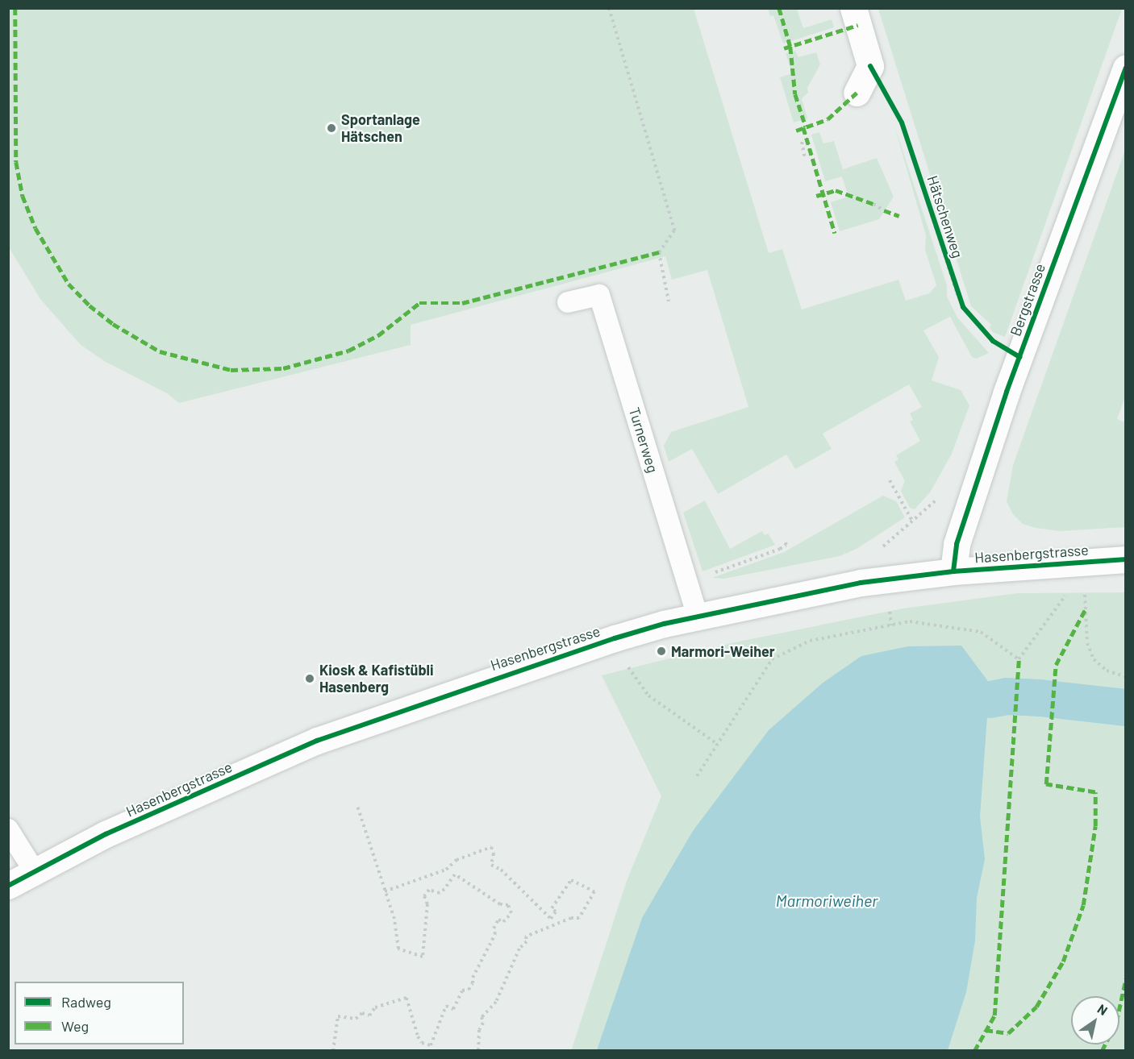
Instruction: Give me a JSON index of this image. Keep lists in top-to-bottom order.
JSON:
{
  "streets": {
    "street": ["Bergstrasse", "Hasenbergstrasse"],
    "lane": ["Turnerweg"],
    "cycle path": ["Hätschenweg"]
  },
  "crossings": [
    ["Hätschenweg", "Bergstrasse"],
    ["Bergstrasse", "Hasenbergstrasse"],
    ["Turnerweg", "Hasenbergstrasse"]
  ],
  "water": ["Marmoriweiher"],
  "places": ["Sportanlage Hätschen", "Marmori-Weiher", "Kiosk & Kafistübli Hasenberg"],
  "legend": ["Radweg", "Weg"],
  "north": "top right"
}
